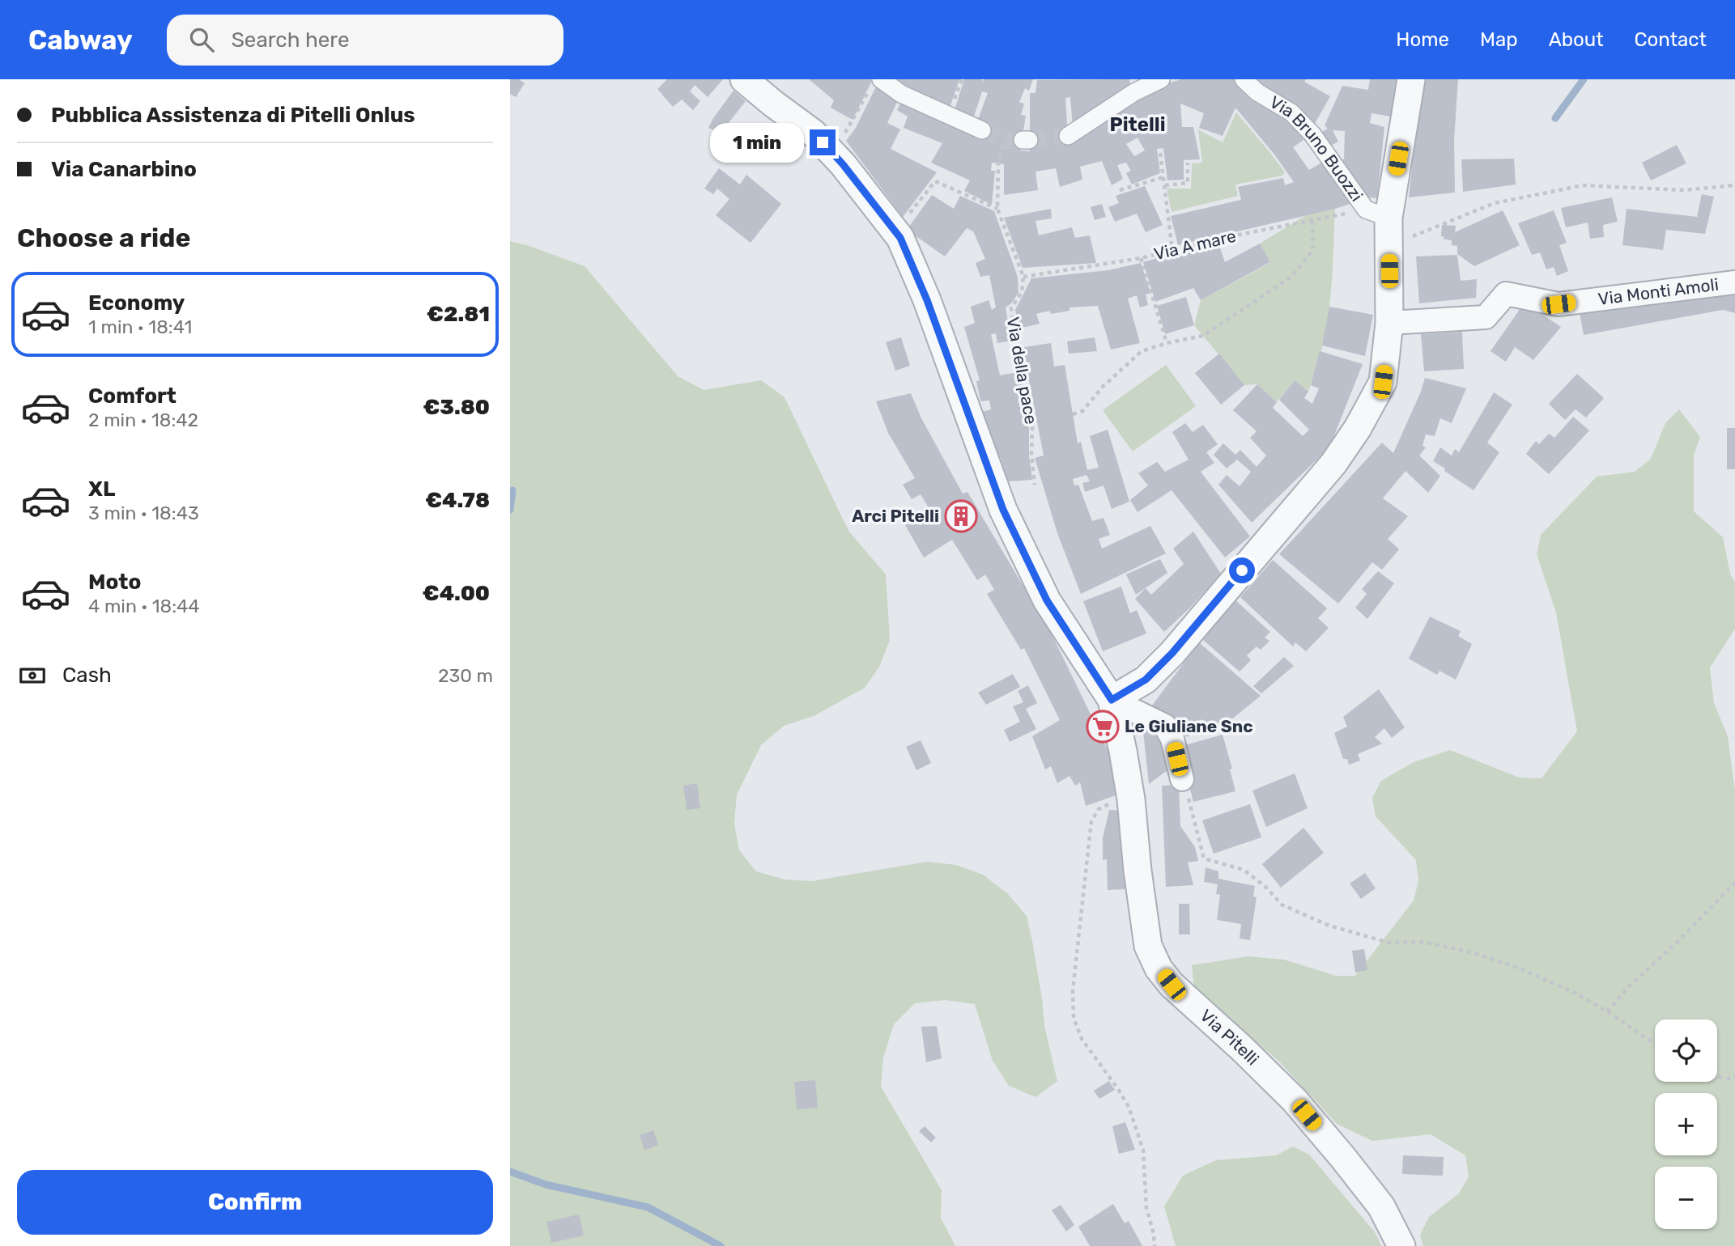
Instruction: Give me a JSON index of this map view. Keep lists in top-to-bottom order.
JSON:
{
  "streets": {
    "street": ["Via Bruno Buozzi", "Via Monti Amoli", "Via Pitelli"],
    "path": ["Via A mare", "Via della pace"]
  },
  "crossings": [
    ["Via Bruno Buozzi", "Via A mare"],
    ["Via A mare", "Via della pace"]
  ],
  "districts": ["Pitelli"],
  "places": {
    "building": ["Arci Pitelli"],
    "supermarket": ["Le Giuliane Snc"]
  },
  "page": {
    "header": "Cabway",
    "search": "Search here",
    "nav": [
      "Home",
      "Map",
      "About",
      "Contact"
    ],
    "banner": ["Pubblica Assistenza di Pitelli Onlus", "Via Canarbino"],
    "bubble": "1 min",
    "heading": "Choose a ride",
    "list": [
      {
        "name": "Economy",
        "note": "1 min · 18:41",
        "value": "€2.81"
      },
      {
        "name": "Comfort",
        "note": "2 min · 18:42",
        "value": "€3.80"
      },
      {
        "name": "XL",
        "note": "3 min · 18:43",
        "value": "€4.78"
      },
      {
        "name": "Moto",
        "note": "4 min · 18:44",
        "value": "€4.00"
      }
    ],
    "pay": ["Cash", "230 m"],
    "map_buttons": ["+", "−"],
    "buttons": "Confirm"
  }
}
